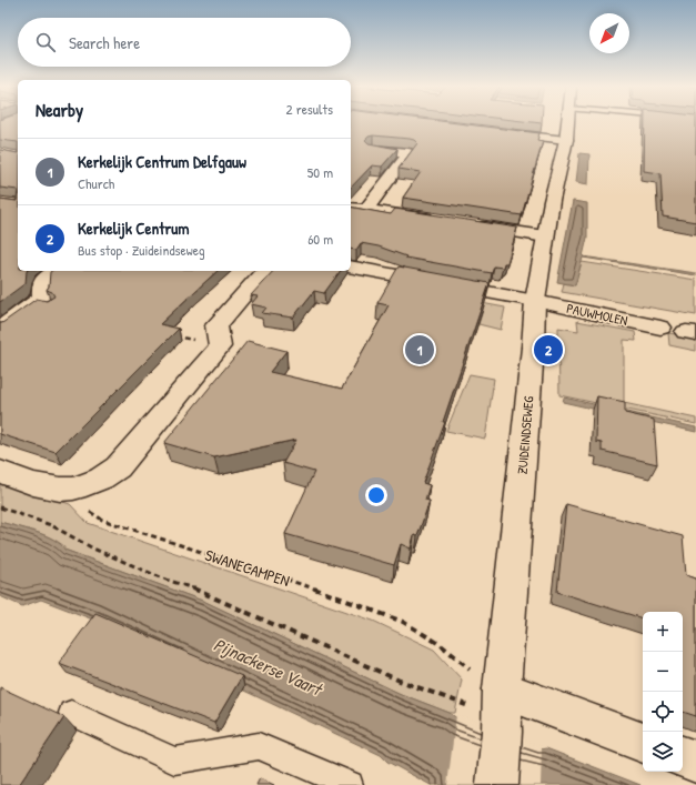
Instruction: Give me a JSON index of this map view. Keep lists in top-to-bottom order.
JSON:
{
  "streets": {
    "street": ["PAUWMOLEN", "ZUIDEINDSEWEG"],
    "path": ["SWANECAMPEN"]
  },
  "crossings": [
    ["PAUWMOLEN", "ZUIDEINDSEWEG"],
    ["ZUIDEINDSEWEG", "SWANECAMPEN"]
  ],
  "water": ["Pijnackerse Vaart"],
  "north": "bottom left",
  "page": {
    "search": "Search here",
    "heading": ["Nearby", "2 results"],
    "list": [
      {
        "mark": "1",
        "name": "Kerkelijk Centrum Delfgauw",
        "note": "Church",
        "value": "50 m"
      },
      {
        "mark": "2",
        "name": "Kerkelijk Centrum",
        "note": "Bus stop · Zuideindseweg",
        "value": "60 m"
      }
    ],
    "pins": ["1", "2"],
    "map_buttons": ["+", "−"]
  }
}
